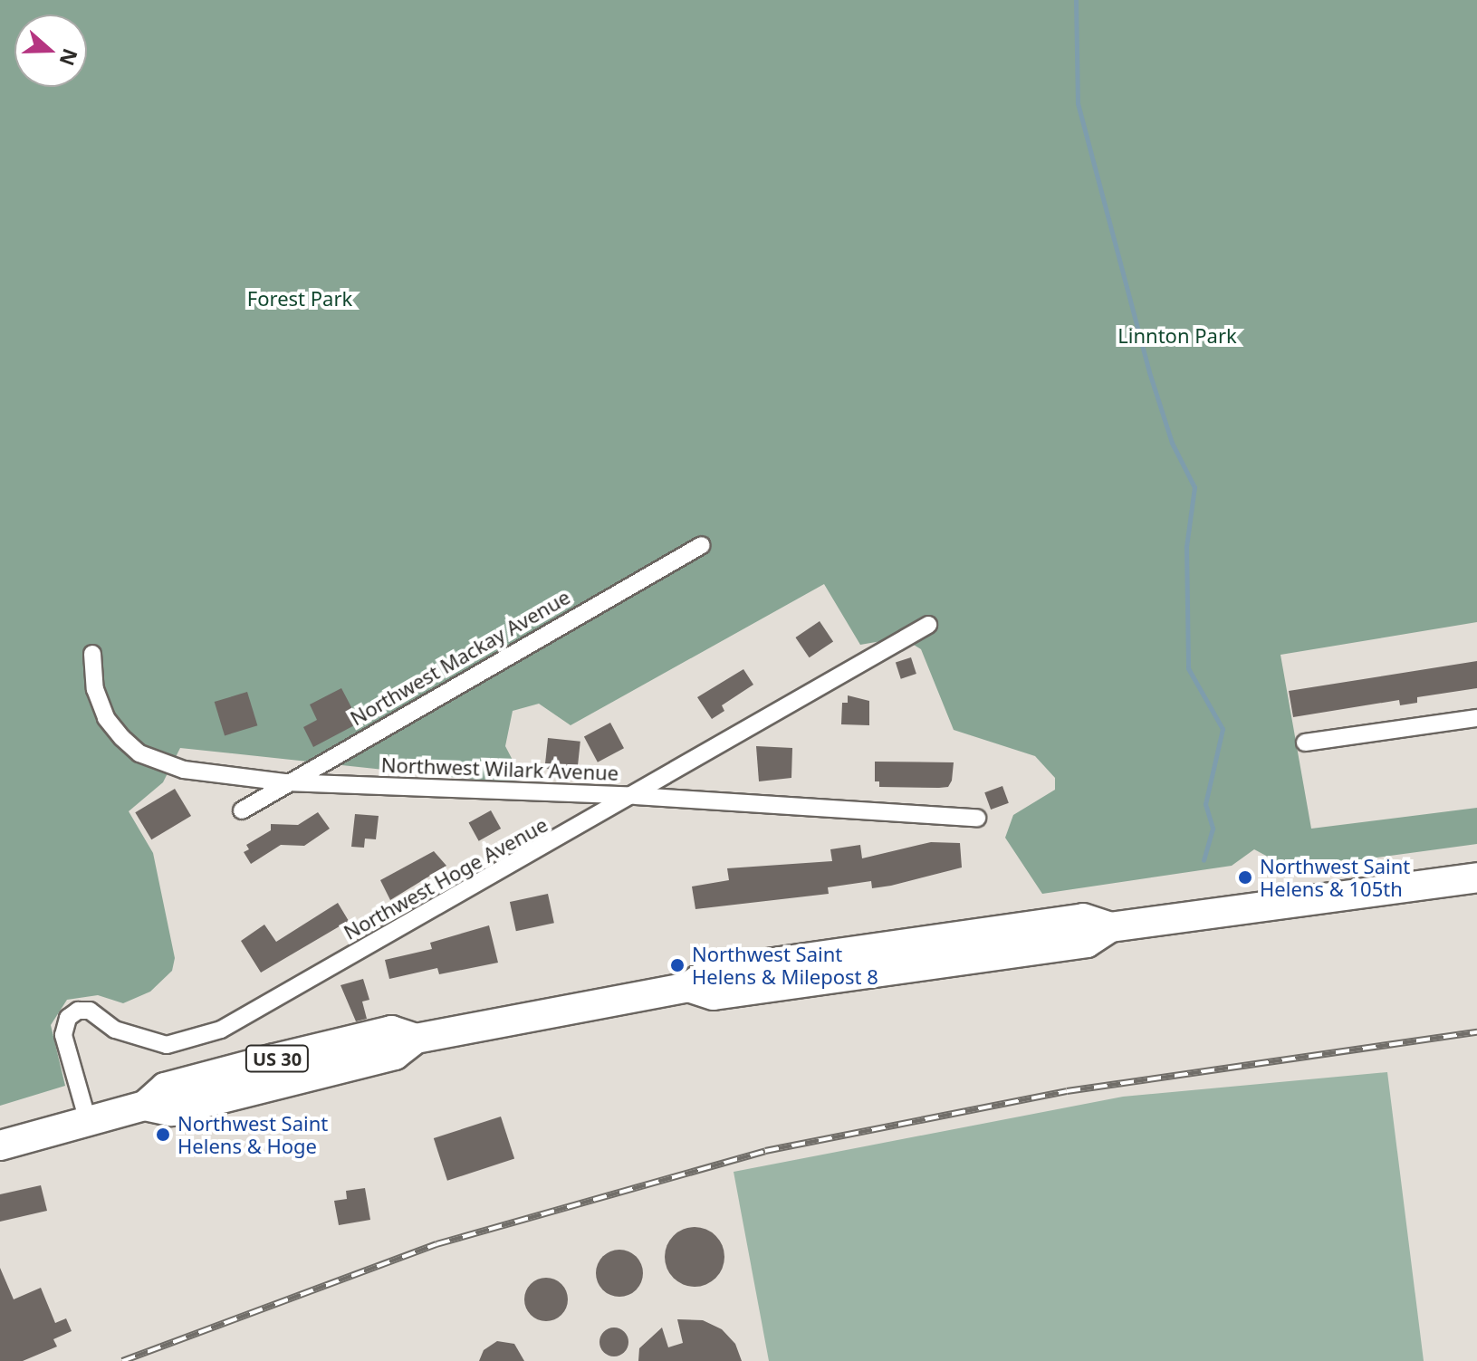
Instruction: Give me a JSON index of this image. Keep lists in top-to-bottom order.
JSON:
{
  "streets": {
    "highway": ["US 30"],
    "street": ["Northwest Mackay Avenue", "Northwest Wilark Avenue", "Northwest Hoge Avenue"]
  },
  "crossings": [
    ["Northwest Mackay Avenue", "Northwest Wilark Avenue"],
    ["Northwest Wilark Avenue", "Northwest Hoge Avenue"],
    ["Northwest Hoge Avenue", "US 30"]
  ],
  "parks": ["Forest Park", "Linnton Park"],
  "places": ["Northwest Saint Helens & 105th", "Northwest Saint Helens & Milepost 8", "Northwest Saint Helens & Hoge"],
  "north": "right"
}
